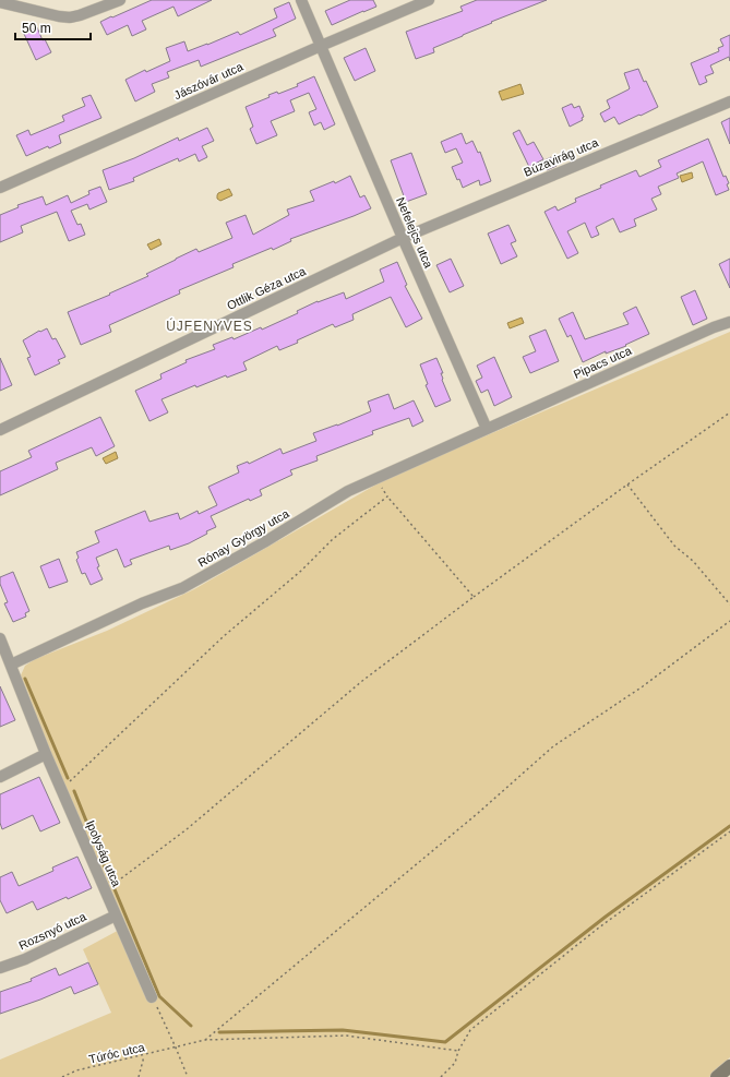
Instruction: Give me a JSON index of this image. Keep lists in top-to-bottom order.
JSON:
{
  "streets": {
    "street": [
      "Jászóvár utca",
      "Búzavirág utca",
      "Nefelejcs utca",
      "Ottlik Géza utca",
      "Pipacs utca",
      "Rónay György utca",
      "Ipolyság utca",
      "Rozsnyó utca"
    ],
    "path": ["Túróc utca"]
  },
  "crossings": [
    ["Jászóvár utca", "Nefelejcs utca"],
    ["Búzavirág utca", "Nefelejcs utca"],
    ["Búzavirág utca", "Ottlik Géza utca"],
    ["Nefelejcs utca", "Ottlik Géza utca"],
    ["Nefelejcs utca", "Pipacs utca"],
    ["Nefelejcs utca", "Rónay György utca"],
    ["Pipacs utca", "Rónay György utca"],
    ["Rónay György utca", "Ipolyság utca"],
    ["Ipolyság utca", "Rozsnyó utca"]
  ],
  "districts": ["ÚJFENYVES"],
  "scale_bar": "50 m"
}
